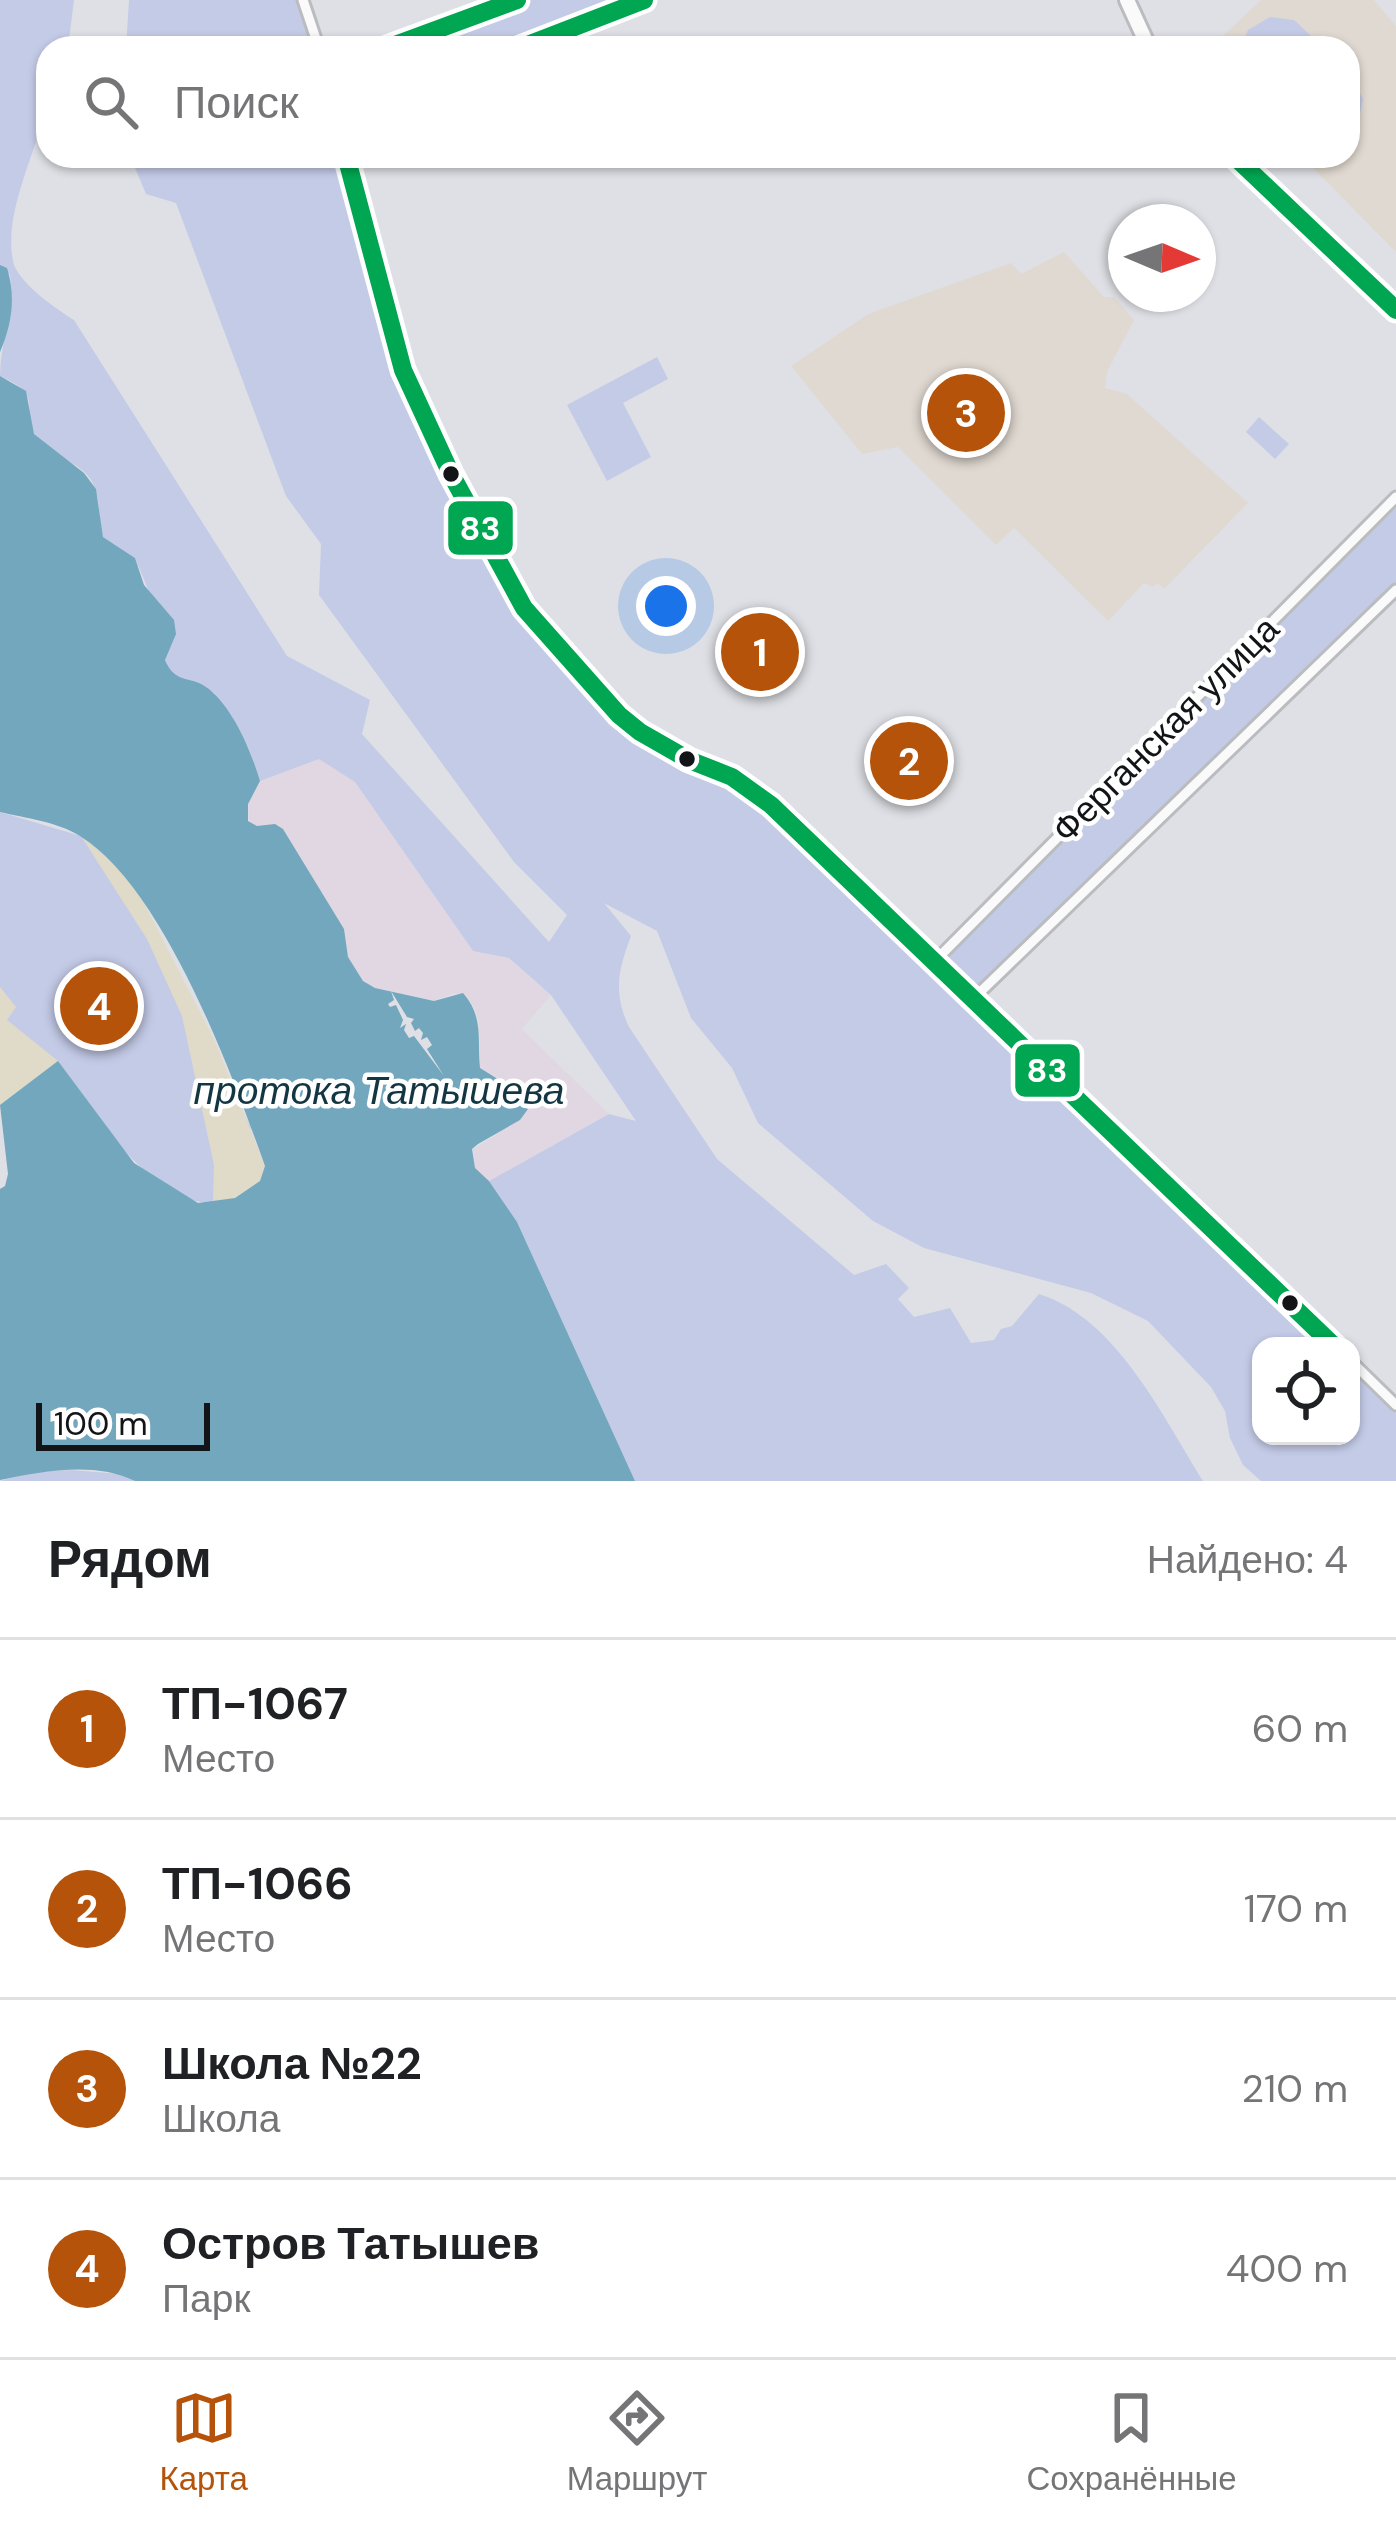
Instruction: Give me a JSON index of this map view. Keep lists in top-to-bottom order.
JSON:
{
  "streets": {
    "street": ["Ферганская улица"]
  },
  "water": ["протока Татышева"],
  "lines": ["transit line 83"],
  "scale_bar": "100 m",
  "north": "right",
  "page": {
    "search": "Поиск",
    "pins": [
      "3",
      "1",
      "2",
      "4"
    ],
    "scale": "100 m",
    "heading": ["Рядом", "Найдено: 4"],
    "list": [
      {
        "mark": "1",
        "name": "ТП-1067",
        "note": "Место",
        "value": "60 m"
      },
      {
        "mark": "2",
        "name": "ТП-1066",
        "note": "Место",
        "value": "170 m"
      },
      {
        "mark": "3",
        "name": "Школа №22",
        "note": "Школа",
        "value": "210 m"
      },
      {
        "mark": "4",
        "name": "Остров Татышев",
        "note": "Парк",
        "value": "400 m"
      }
    ],
    "nav": ["Карта", "Маршрут", "Сохранённые"]
  }
}
